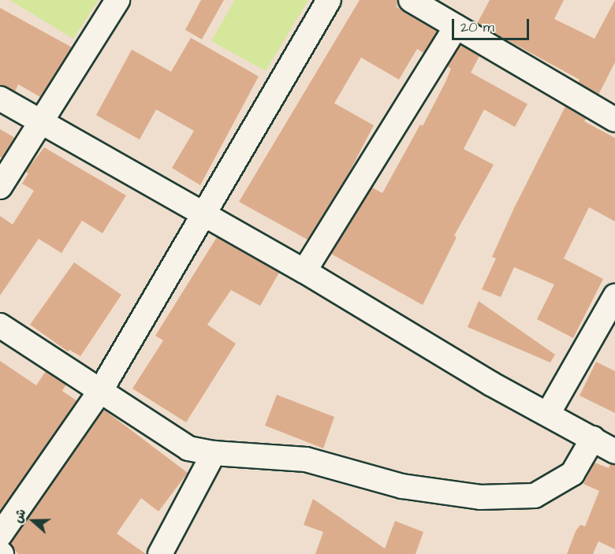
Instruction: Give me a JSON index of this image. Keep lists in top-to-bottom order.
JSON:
{
  "scale_bar": "20 m",
  "north": "left"
}
